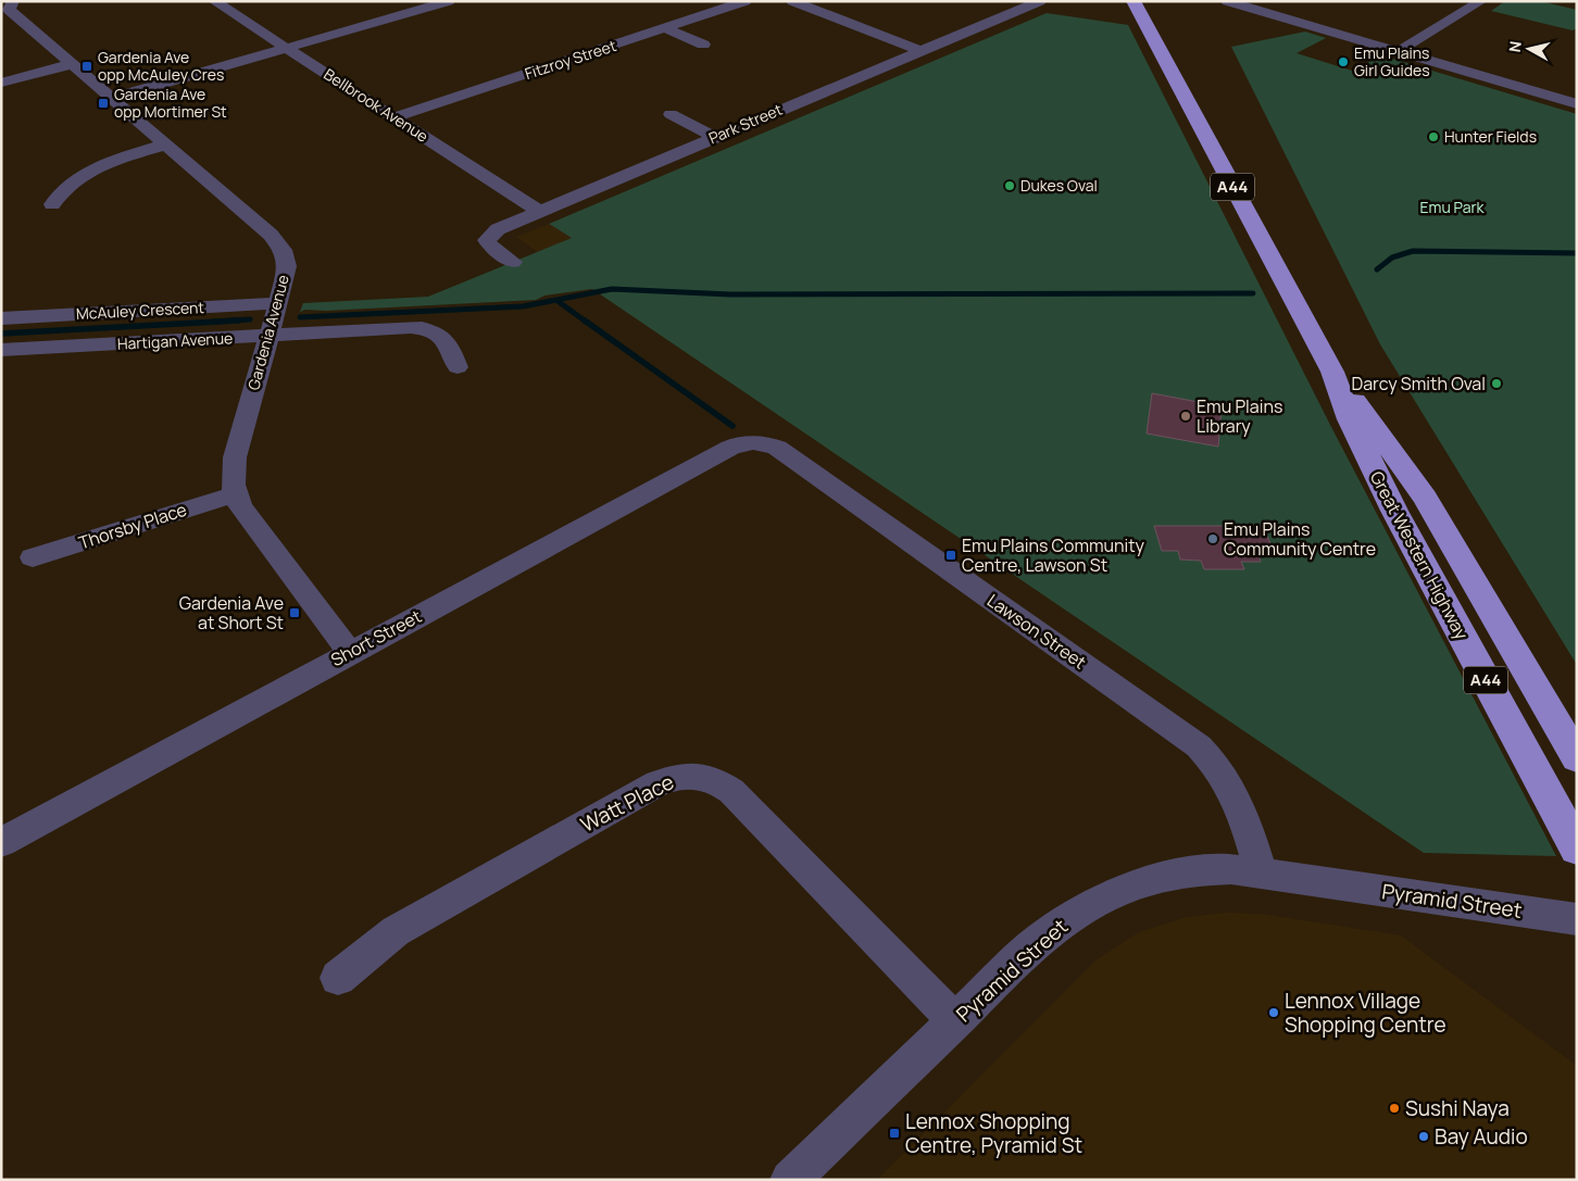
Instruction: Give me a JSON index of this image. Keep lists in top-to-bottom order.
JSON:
{
  "streets": {
    "highway": ["A44", "Great Western Highway"],
    "street": [
      "Fitzroy Street",
      "Bellbrook Avenue",
      "Park Street",
      "McAuley Crescent",
      "Gardenia Avenue",
      "Hartigan Avenue",
      "Thorsby Place",
      "Lawson Street",
      "Short Street",
      "Watt Place",
      "Pyramid Street"
    ]
  },
  "crossings": [
    ["Fitzroy Street", "Bellbrook Avenue"],
    ["Bellbrook Avenue", "Park Street"],
    ["McAuley Crescent", "Gardenia Avenue"],
    ["Gardenia Avenue", "Hartigan Avenue"],
    ["Gardenia Avenue", "Thorsby Place"],
    ["Lawson Street", "Short Street"],
    ["Lawson Street", "Pyramid Street"],
    ["Watt Place", "Pyramid Street"]
  ],
  "parks": ["Emu Park"],
  "places": {
    "other": [
      "Emu Plains Girl Guides",
      "Hunter Fields",
      "Dukes Oval",
      "Darcy Smith Oval",
      "Emu Plains Library",
      "Emu Plains Community Centre",
      "Lennox Village Shopping Centre",
      "Sushi Naya",
      "Bay Audio"
    ],
    "transit": [
      "Gardenia Ave opp McAuley Cres",
      "Gardenia Ave opp Mortimer St",
      "Emu Plains Community Centre, Lawson St",
      "Gardenia Ave at Short St",
      "Lennox Shopping Centre, Pyramid St"
    ]
  },
  "north": "left"
}
